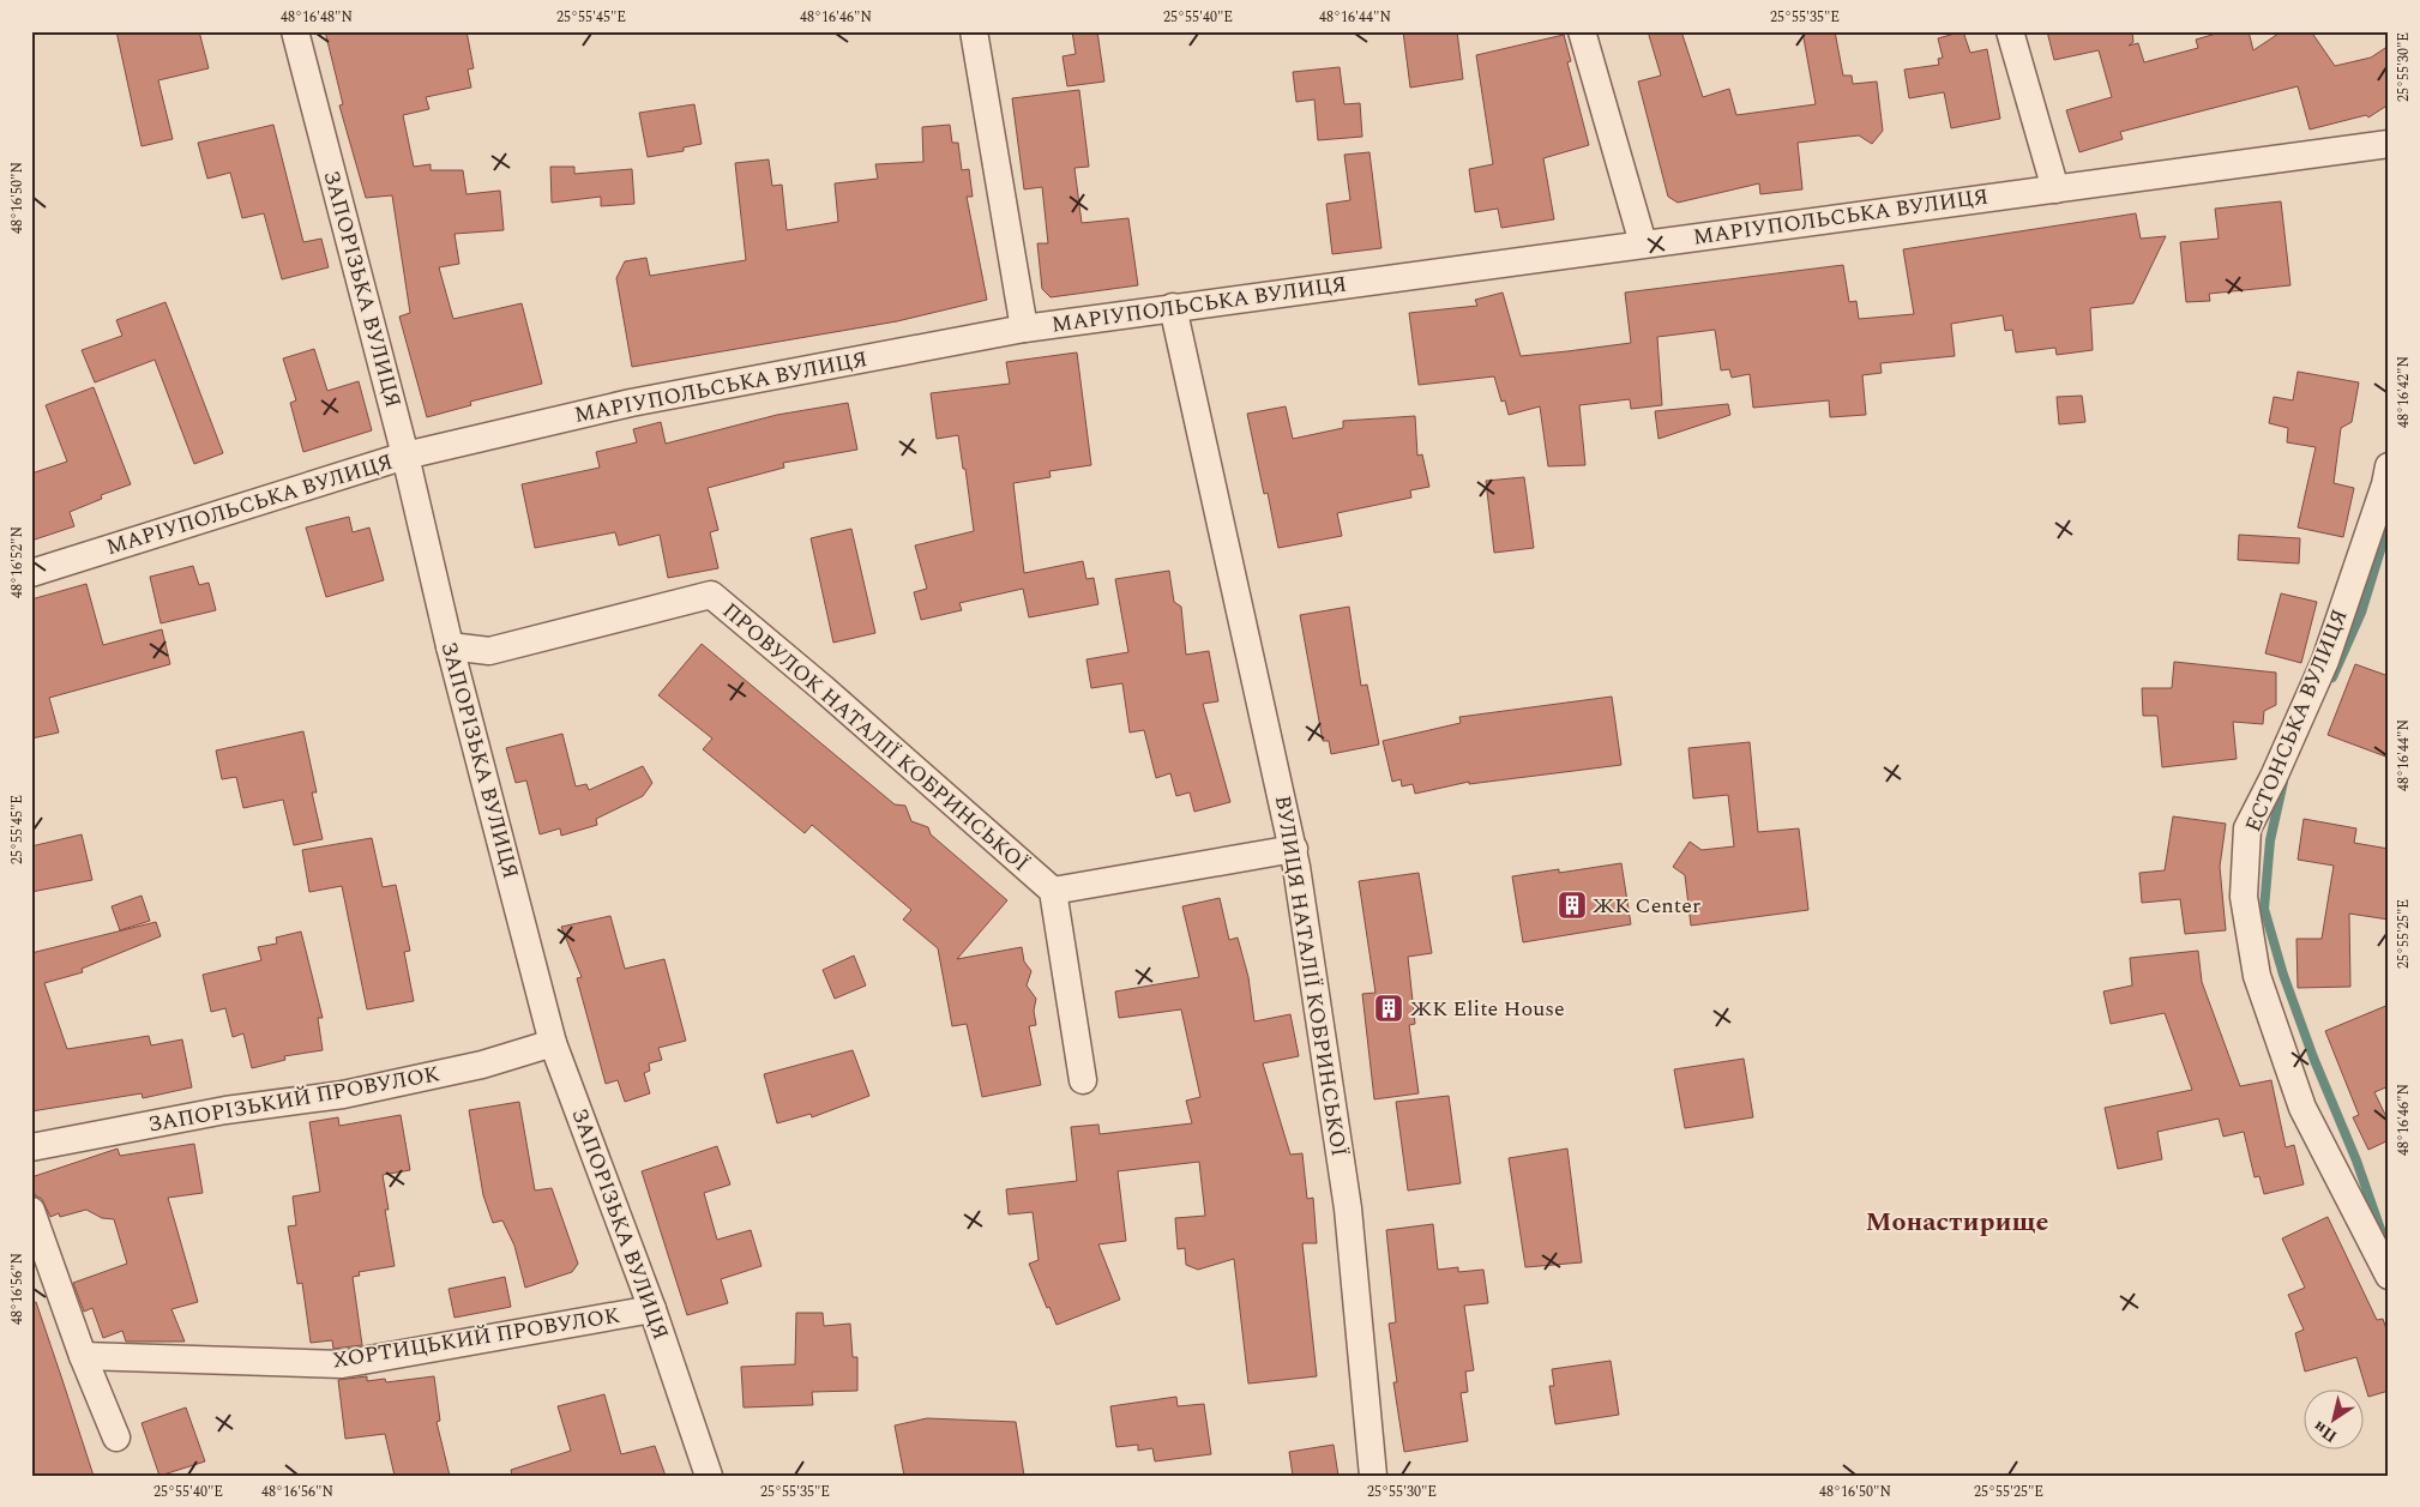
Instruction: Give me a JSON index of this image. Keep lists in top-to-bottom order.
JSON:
{
  "streets": {
    "street": [
      "МАРІУПОЛЬСЬКА ВУЛИЦЯ",
      "ЗАПОРІЗЬКА ВУЛИЦЯ",
      "ЕСТОНСЬКА ВУЛИЦЯ",
      "ПРОВУЛОК НАТАЛІЇ КОБРИНСЬКОЇ",
      "ВУЛИЦЯ НАТАЛІЇ КОБРИНСЬКОЇ",
      "ЗАПОРІЗЬКИЙ ПРОВУЛОК",
      "ХОРТИЦЬКИЙ ПРОВУЛОК"
    ]
  },
  "crossings": [
    ["МАРІУПОЛЬСЬКА ВУЛИЦЯ", "ЗАПОРІЗЬКА ВУЛИЦЯ"],
    ["МАРІУПОЛЬСЬКА ВУЛИЦЯ", "ВУЛИЦЯ НАТАЛІЇ КОБРИНСЬКОЇ"],
    ["ЗАПОРІЗЬКА ВУЛИЦЯ", "ПРОВУЛОК НАТАЛІЇ КОБРИНСЬКОЇ"],
    ["ЗАПОРІЗЬКА ВУЛИЦЯ", "ЗАПОРІЗЬКИЙ ПРОВУЛОК"],
    ["ЗАПОРІЗЬКА ВУЛИЦЯ", "ХОРТИЦЬКИЙ ПРОВУЛОК"]
  ],
  "districts": ["Монастирище"],
  "places": {
    "building": ["ЖК Center", "ЖК Elite House"]
  },
  "north": "bottom left",
  "coordinates": [
    "48°16'48\"N",
    "25°55'45\"E",
    "48°16'46\"N",
    "25°55'40\"E",
    "48°16'44\"N",
    "25°55'35\"E",
    "25°55'30\"E",
    "48°16'50\"N",
    "48°16'42\"N",
    "48°16'52\"N",
    "25°55'25\"E",
    "48°16'56\"N"
  ]
}
